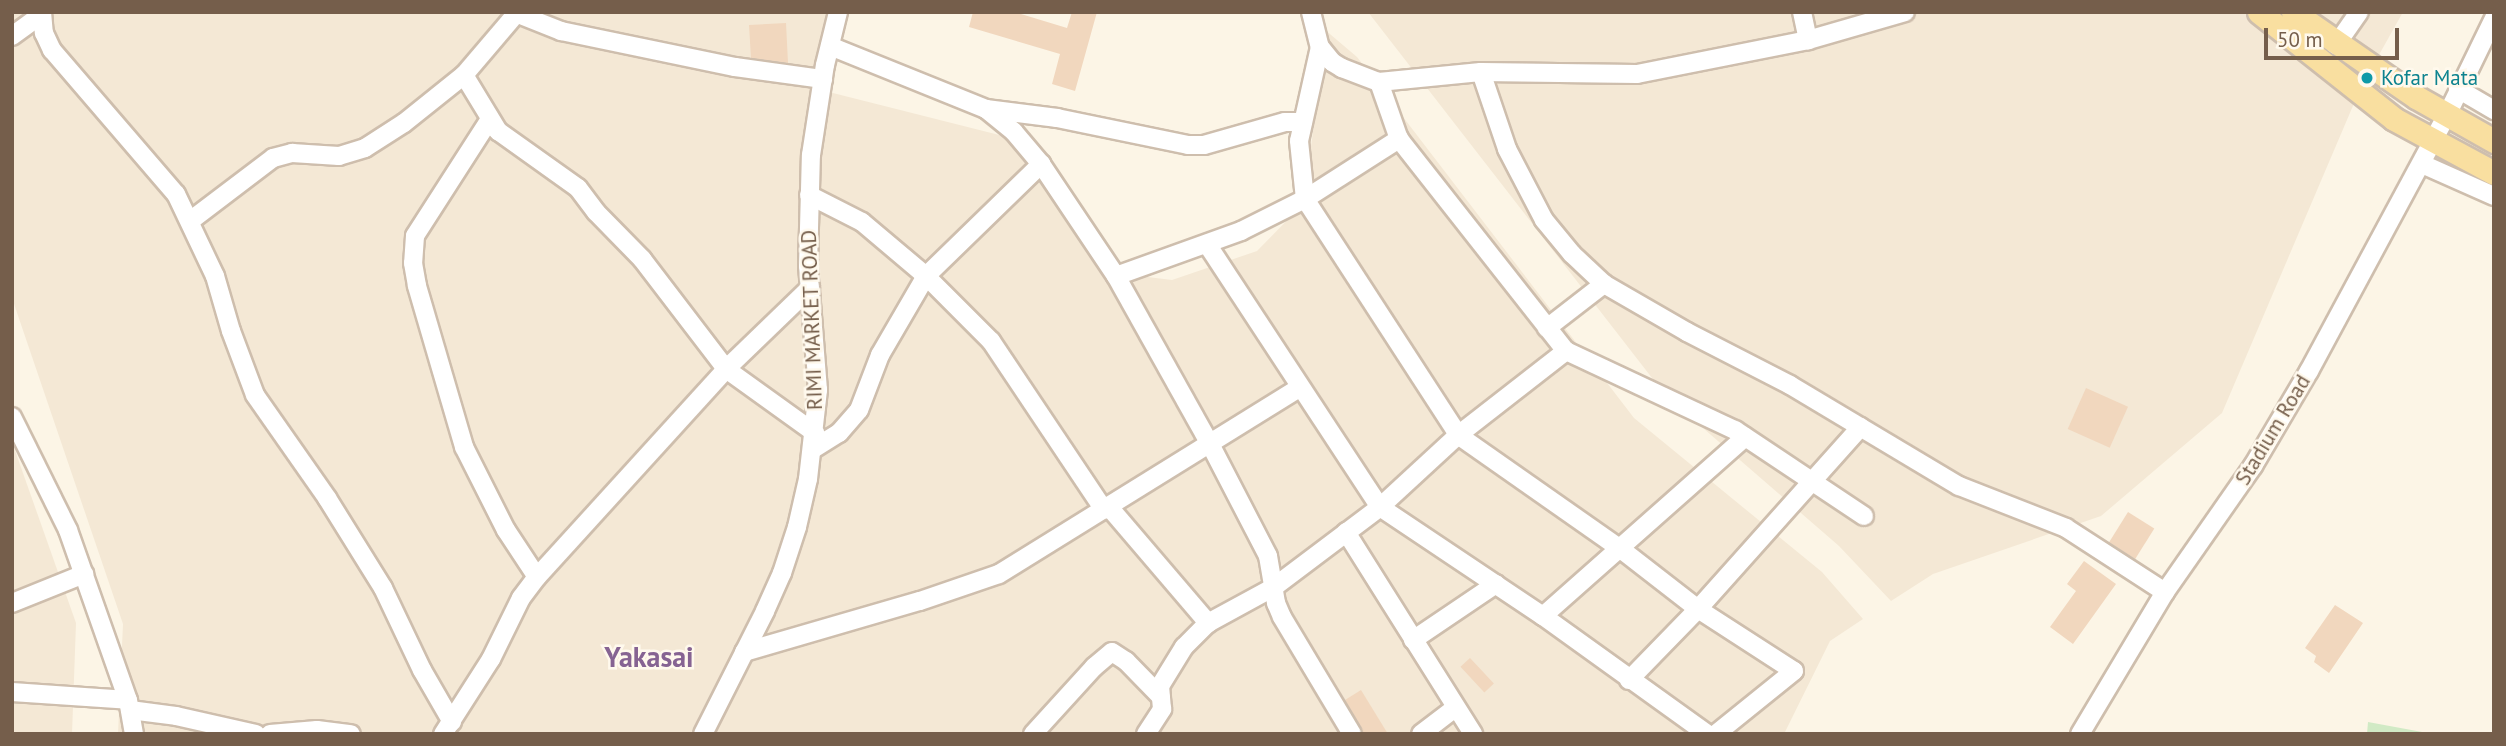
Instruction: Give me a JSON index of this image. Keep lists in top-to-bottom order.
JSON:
{
  "streets": {
    "street": ["RIMI MARKET ROAD", "Stadium Road"]
  },
  "districts": ["Yakasai"],
  "places": ["Kofar Mata"],
  "scale_bar": "50 m"
}
